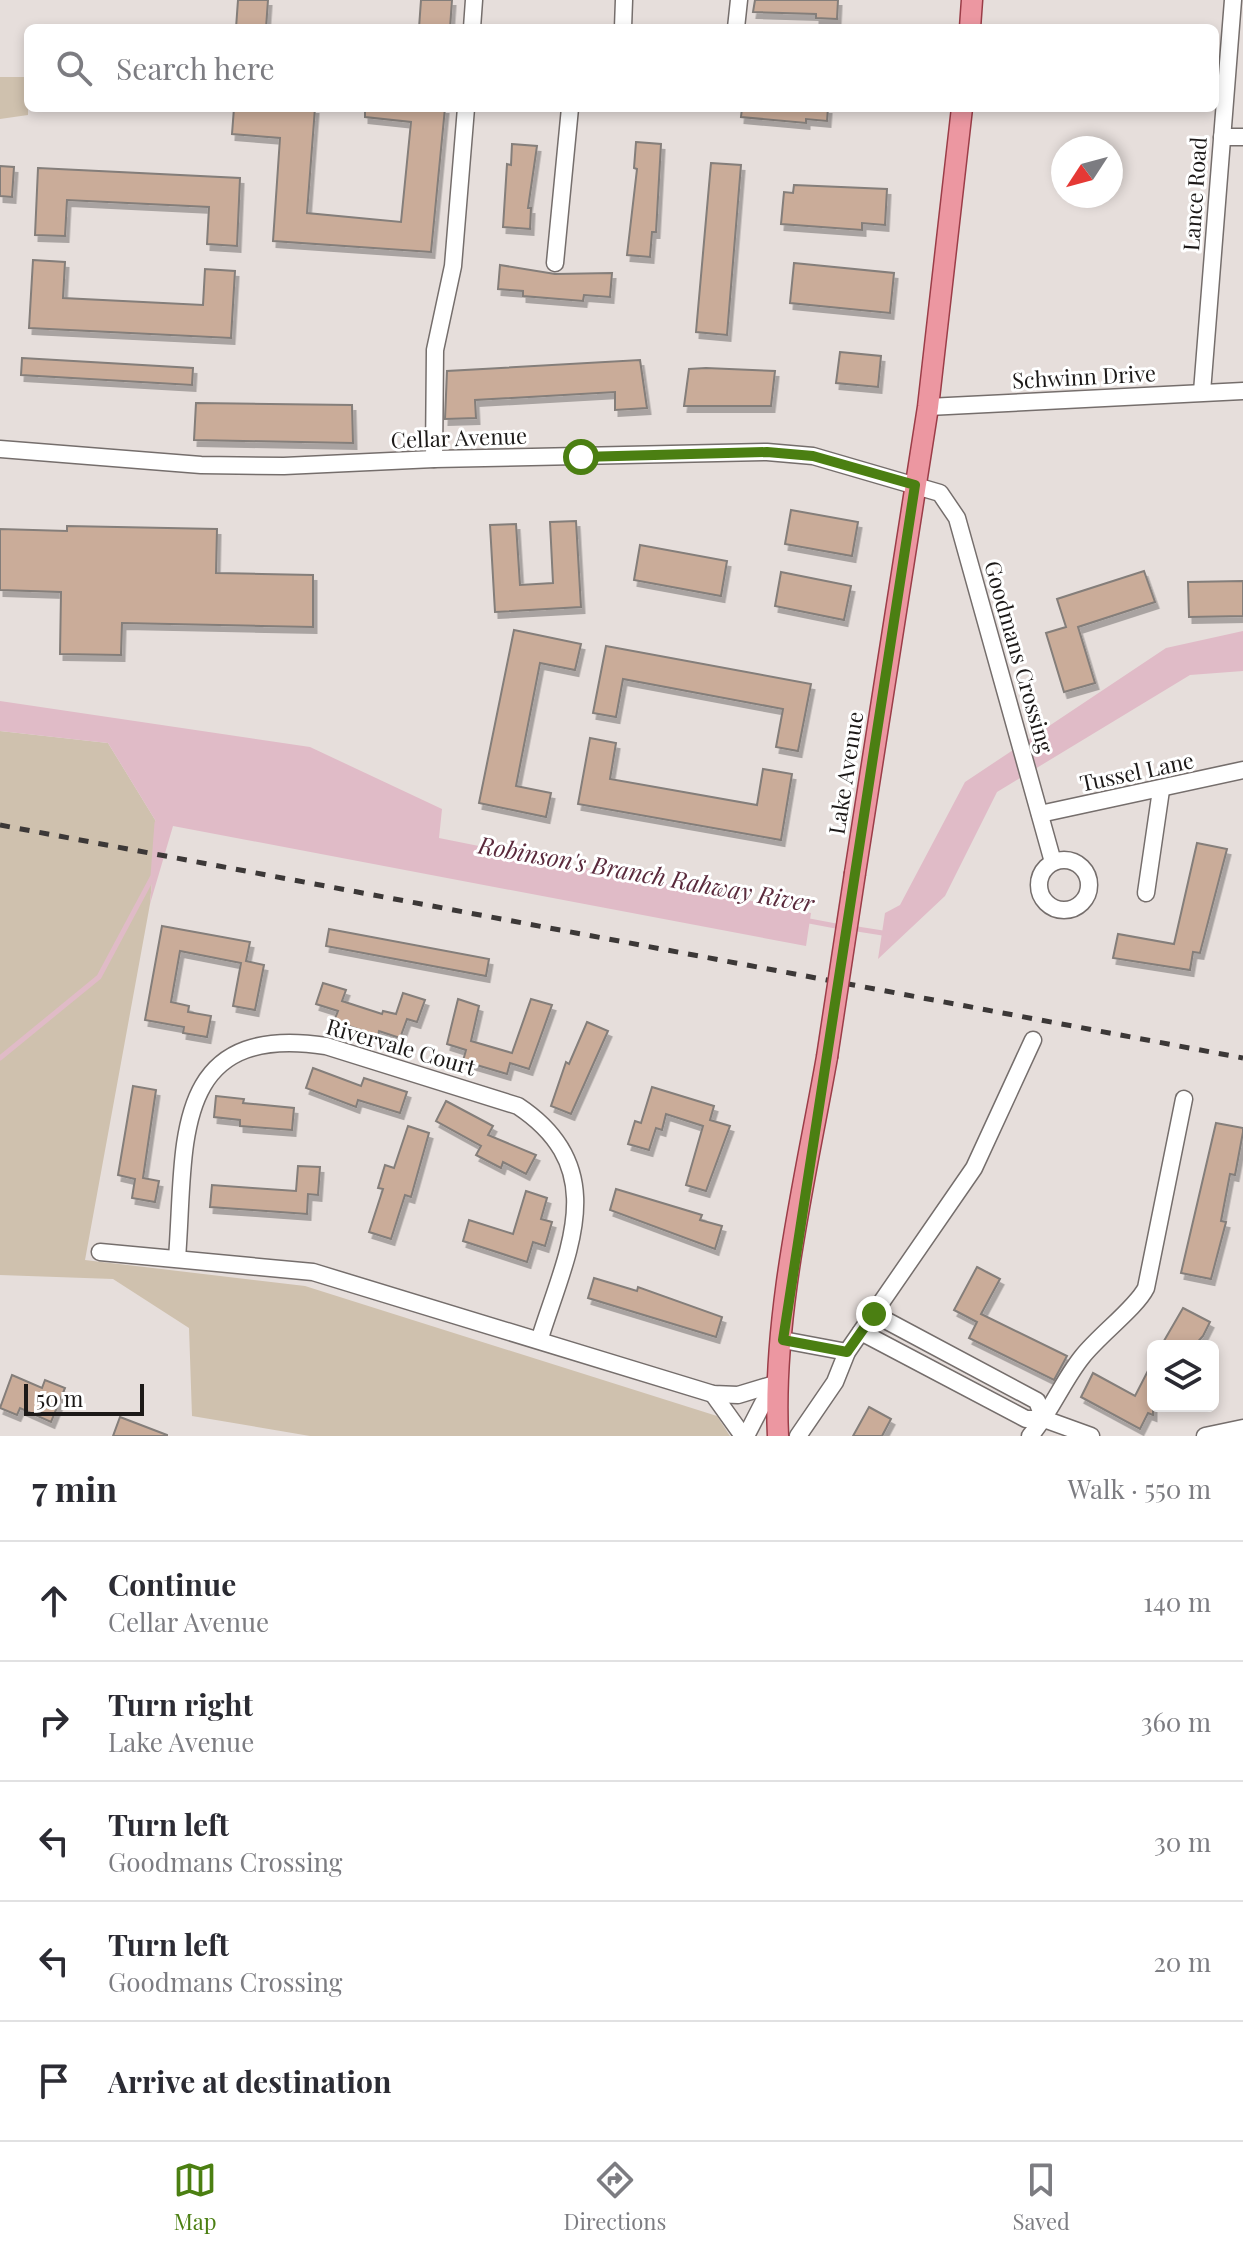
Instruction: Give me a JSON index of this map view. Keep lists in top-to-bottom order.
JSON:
{
  "streets": {
    "main road": ["Lake Avenue"],
    "street": [
      "Lance Road",
      "Schwinn Drive",
      "Cellar Avenue",
      "Goodmans Crossing",
      "Tussel Lane",
      "Rivervale Court"
    ]
  },
  "crossings": [
    ["Lance Road", "Schwinn Drive"],
    ["Schwinn Drive", "Lake Avenue"],
    ["Cellar Avenue", "Goodmans Crossing"],
    ["Cellar Avenue", "Lake Avenue"],
    ["Goodmans Crossing", "Tussel Lane"],
    ["Goodmans Crossing", "Lake Avenue"]
  ],
  "water": ["Robinson's Branch Rahway River"],
  "scale_bar": "50 m",
  "north": "bottom left",
  "page": {
    "search": "Search here",
    "scale": "50 m",
    "heading": ["7 min", "Walk · 550 m"],
    "list": [
      ["Continue", "Cellar Avenue", "140 m"],
      ["Turn right", "Lake Avenue", "360 m"],
      ["Turn left", "Goodmans Crossing", "30 m"],
      ["Turn left", "Goodmans Crossing", "20 m"],
      "Arrive at destination"
    ],
    "nav": ["Map", "Directions", "Saved"]
  }
}
